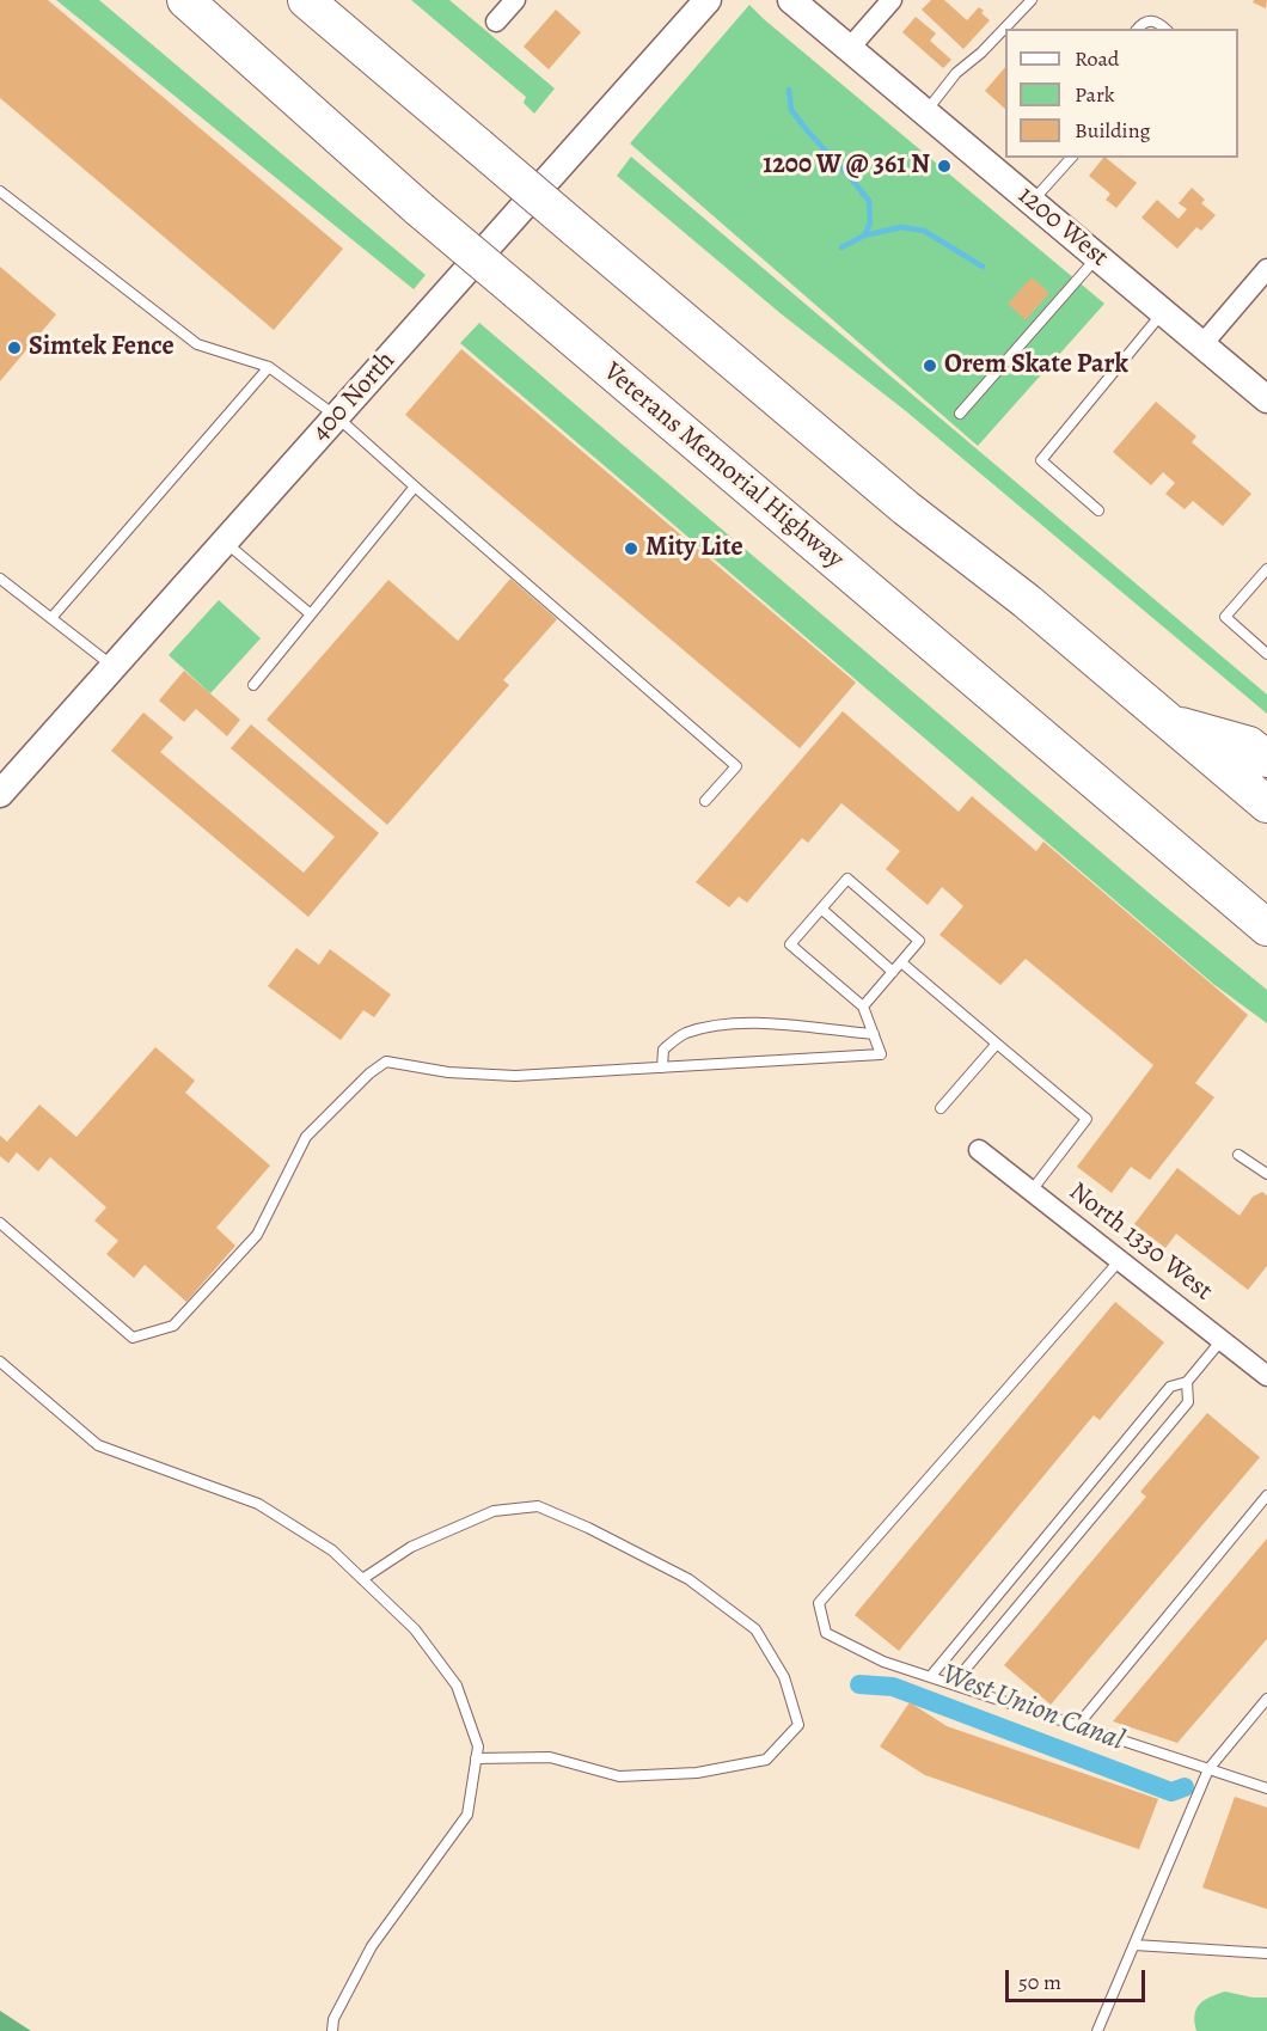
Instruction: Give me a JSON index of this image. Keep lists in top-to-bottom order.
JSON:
{
  "streets": {
    "highway": ["Veterans Memorial Highway"],
    "main road": ["1200 West", "400 North"],
    "street": ["North 1330 West"]
  },
  "water": ["West Union Canal"],
  "places": [
    "1200 W @ 361 N",
    "Simtek Fence",
    "Orem Skate Park",
    "Mity Lite"
  ],
  "legend": ["Road", "Park", "Building"],
  "scale_bar": "50 m"
}
